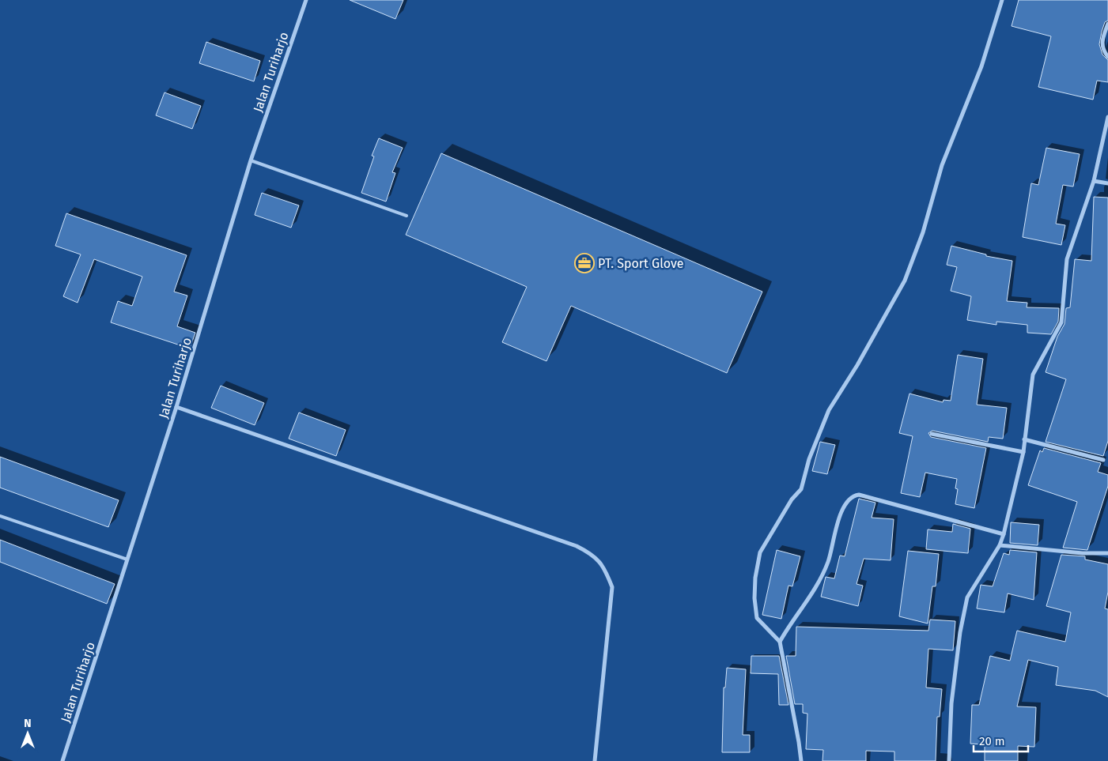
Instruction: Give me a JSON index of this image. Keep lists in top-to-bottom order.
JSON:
{
  "streets": {
    "street": ["Jalan Turiharjo"]
  },
  "places": {
    "office": ["PT. Sport Glove"]
  },
  "scale_bar": "20 m",
  "north": "top"
}
